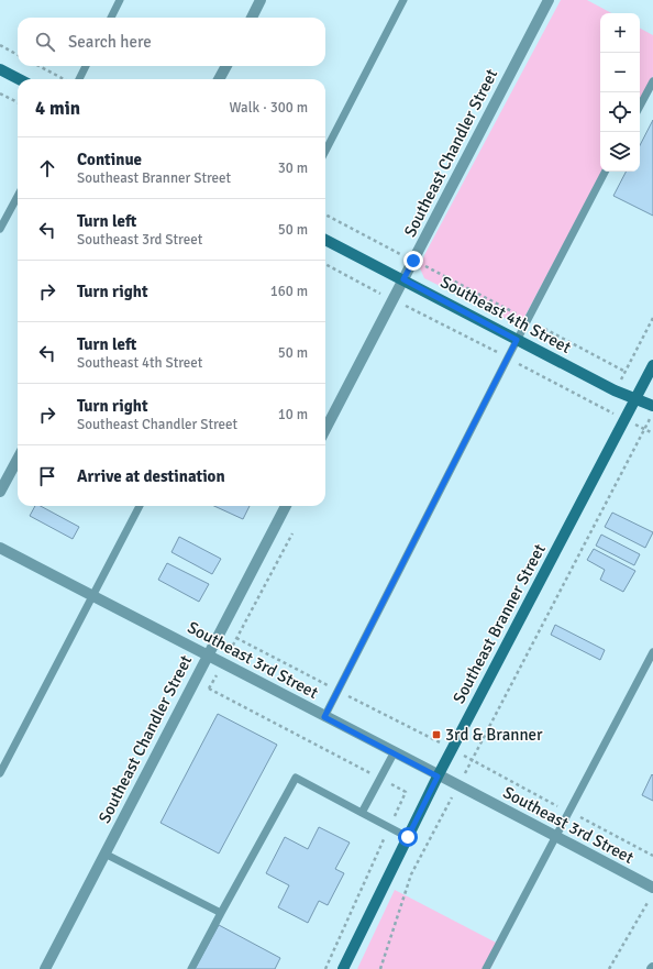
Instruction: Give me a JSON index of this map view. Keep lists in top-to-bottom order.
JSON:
{
  "streets": {
    "main road": ["Southeast 4th Street", "Southeast Branner Street"],
    "street": ["Southeast Chandler Street", "Southeast 3rd Street"]
  },
  "crossings": [
    ["Southeast Chandler Street", "Southeast 4th Street"],
    ["Southeast Chandler Street", "Southeast 3rd Street"],
    ["Southeast 4th Street", "Southeast Branner Street"],
    ["Southeast Branner Street", "Southeast 3rd Street"]
  ],
  "places": {
    "transit": ["3rd & Branner"]
  },
  "page": {
    "map_buttons": ["+", "−"],
    "search": "Search here",
    "heading": ["4 min", "Walk · 300 m"],
    "list": [
      ["Continue", "Southeast Branner Street", "30 m"],
      ["Turn left", "Southeast 3rd Street", "50 m"],
      ["Turn right", "160 m"],
      ["Turn left", "Southeast 4th Street", "50 m"],
      ["Turn right", "Southeast Chandler Street", "10 m"],
      "Arrive at destination"
    ]
  }
}
